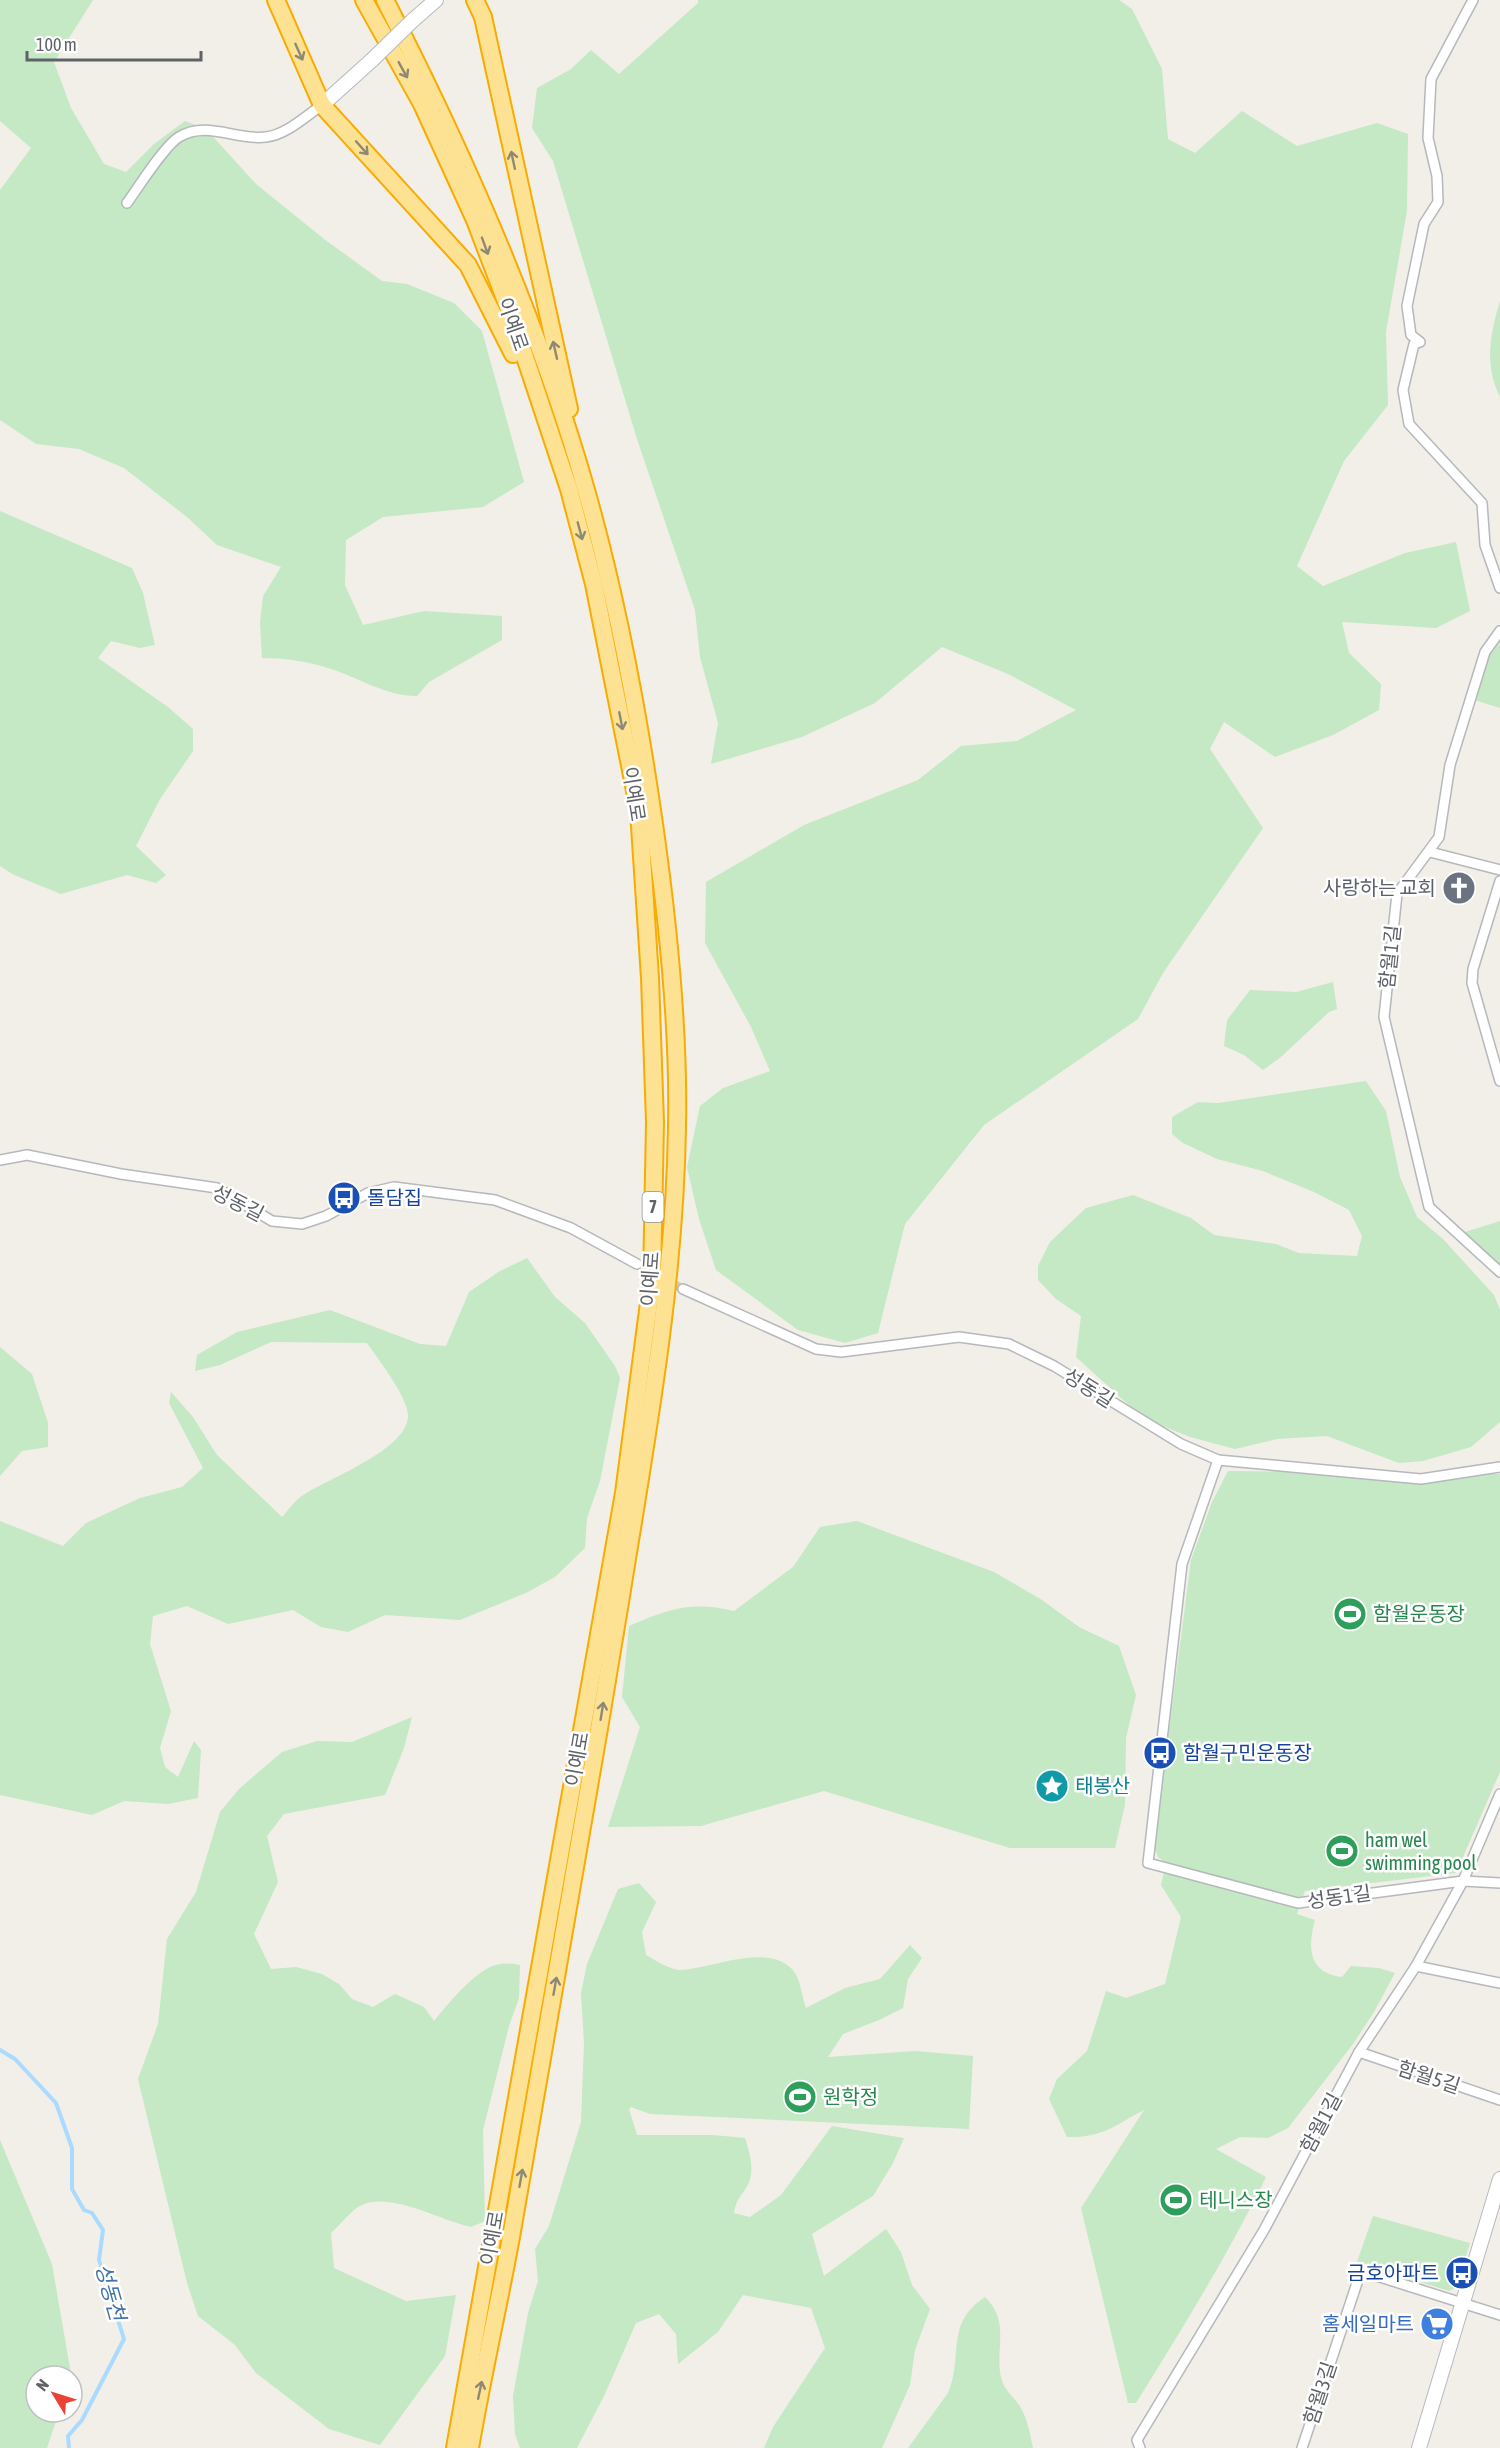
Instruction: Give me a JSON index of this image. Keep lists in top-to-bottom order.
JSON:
{
  "streets": {
    "highway": ["이예로", "7"],
    "street": [
      "함월1길",
      "성동길",
      "성동1길",
      "함월5길",
      "함월3길"
    ]
  },
  "crossings": [
    ["함월1길", "성동1길"],
    ["함월1길", "함월5길"],
    ["성동길", "성동1길"]
  ],
  "water": ["성동천"],
  "places": {
    "church": ["사랑하는 교회"],
    "bus stop": ["돌담집", "함월구민운동장", "금호아파트"],
    "sports": [
      "함월운동장",
      "ham wel swimming pool",
      "원학정",
      "테니스장"
    ],
    "place": ["태봉산"],
    "supermarket": ["홈세일마트"]
  },
  "scale_bar": "100 m",
  "north": "top left"
}
